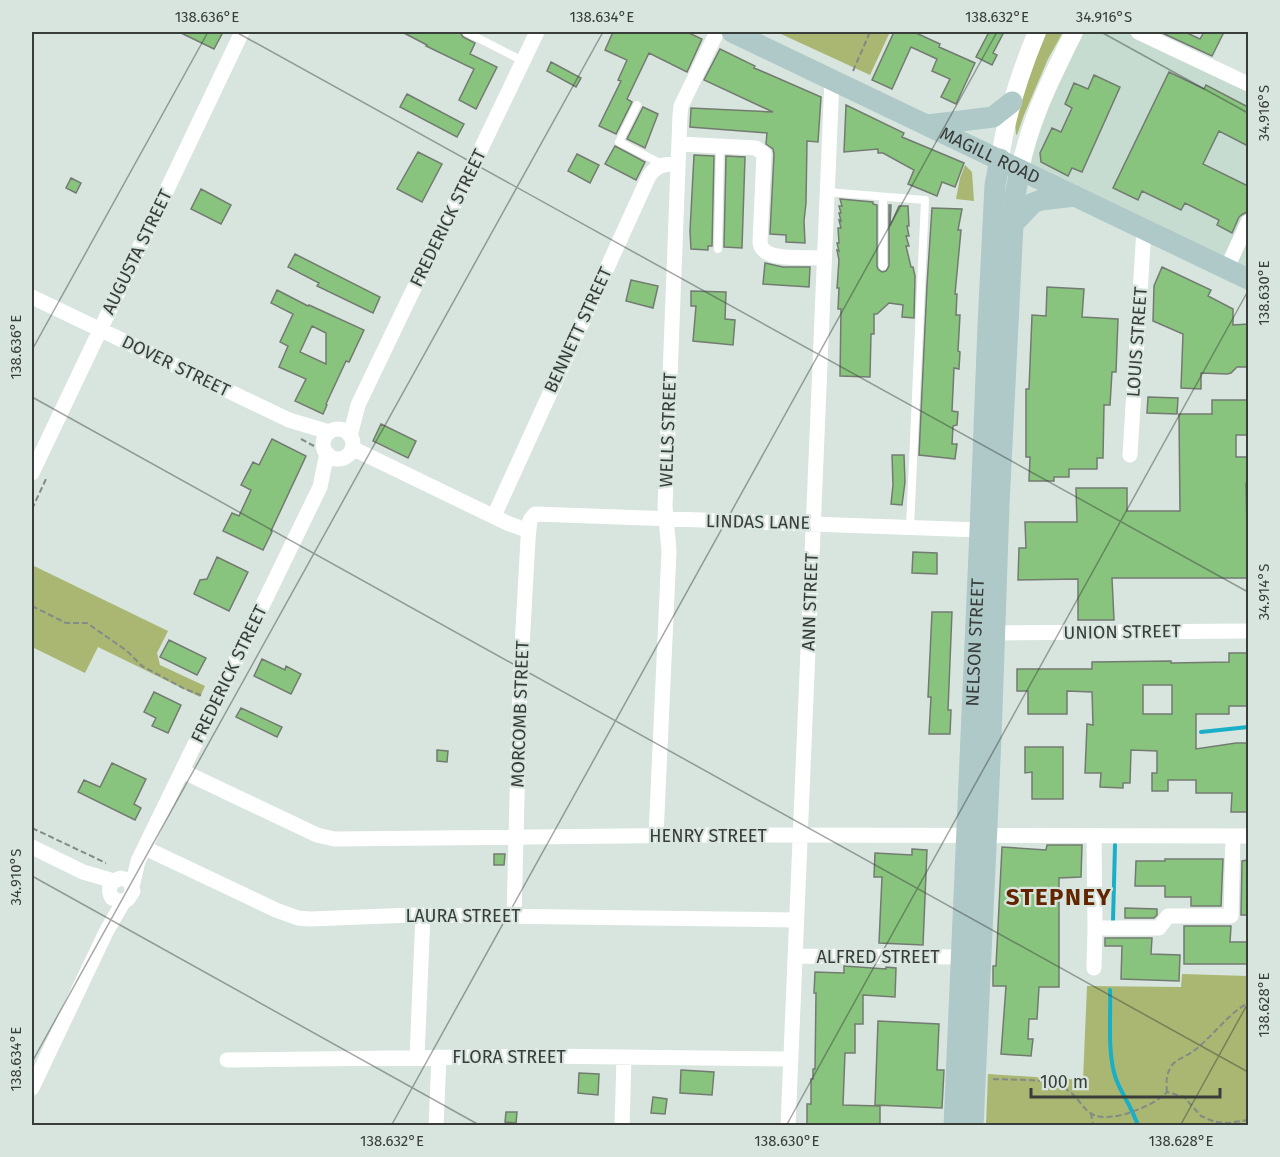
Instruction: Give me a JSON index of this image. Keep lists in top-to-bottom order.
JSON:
{
  "streets": {
    "main road": ["MAGILL ROAD", "NELSON STREET"],
    "street": [
      "FREDERICK STREET",
      "AUGUSTA STREET",
      "BENNETT STREET",
      "LOUIS STREET",
      "DOVER STREET",
      "WELLS STREET",
      "LINDAS LANE",
      "ANN STREET",
      "UNION STREET",
      "MORCOMB STREET",
      "HENRY STREET",
      "LAURA STREET",
      "ALFRED STREET",
      "FLORA STREET"
    ]
  },
  "crossings": [
    ["MAGILL ROAD", "LOUIS STREET"],
    ["MAGILL ROAD", "ANN STREET"],
    ["MAGILL ROAD", "NELSON STREET"],
    ["FREDERICK STREET", "DOVER STREET"],
    ["FREDERICK STREET", "HENRY STREET"],
    ["FREDERICK STREET", "LAURA STREET"],
    ["AUGUSTA STREET", "DOVER STREET"],
    ["BENNETT STREET", "DOVER STREET"],
    ["BENNETT STREET", "WELLS STREET"],
    ["DOVER STREET", "MORCOMB STREET"],
    ["WELLS STREET", "LINDAS LANE"],
    ["WELLS STREET", "HENRY STREET"],
    ["LINDAS LANE", "ANN STREET"],
    ["LINDAS LANE", "NELSON STREET"],
    ["LINDAS LANE", "MORCOMB STREET"],
    ["ANN STREET", "HENRY STREET"],
    ["ANN STREET", "LAURA STREET"],
    ["ANN STREET", "ALFRED STREET"],
    ["ANN STREET", "FLORA STREET"],
    ["UNION STREET", "NELSON STREET"],
    ["NELSON STREET", "HENRY STREET"],
    ["NELSON STREET", "ALFRED STREET"],
    ["MORCOMB STREET", "HENRY STREET"],
    ["MORCOMB STREET", "LAURA STREET"]
  ],
  "districts": ["STEPNEY"],
  "scale_bar": "100 m",
  "coordinates": [
    "138.636°E",
    "138.634°E",
    "138.632°E",
    "34.916°S",
    "138.630°E",
    "34.914°S",
    "34.910°S",
    "138.628°E"
  ]
}
